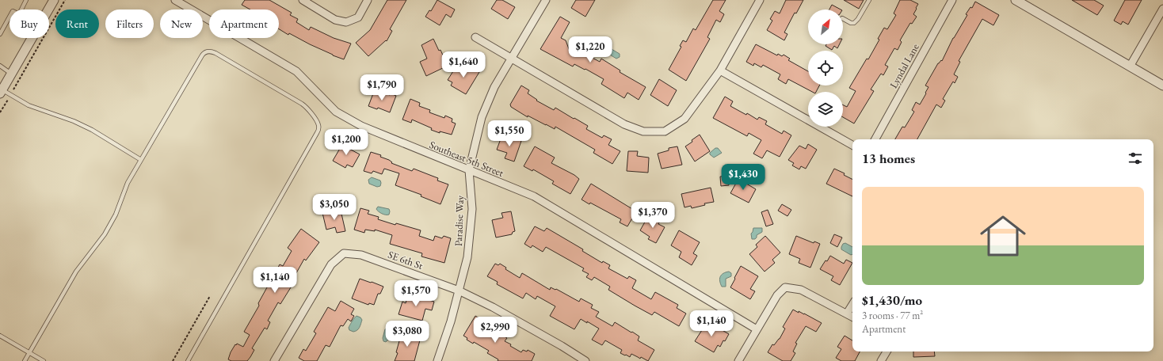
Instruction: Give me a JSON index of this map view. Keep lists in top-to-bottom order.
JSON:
{
  "streets": {
    "street": [
      "Lyndal Lane",
      "Southeast 5th Street",
      "Paradise Way",
      "SE 6th St"
    ]
  },
  "crossings": [
    ["Southeast 5th Street", "Paradise Way"],
    ["Paradise Way", "SE 6th St"]
  ],
  "north": "top right",
  "page": {
    "chip": [
      "Buy",
      "Rent",
      "Filters",
      "New",
      "Apartment"
    ],
    "price": [
      "$1,220",
      "$1,640",
      "$1,790",
      "$1,550",
      "$1,200",
      "$1,430",
      "$3,050",
      "$1,370",
      "$1,140",
      "$1,570",
      "$1,140",
      "$2,990",
      "$3,080"
    ],
    "heading": "13 homes",
    "list": [
      {
        "name": "$1,430/mo",
        "note": "3 rooms · 77 m² · Apartment"
      }
    ]
  }
}
